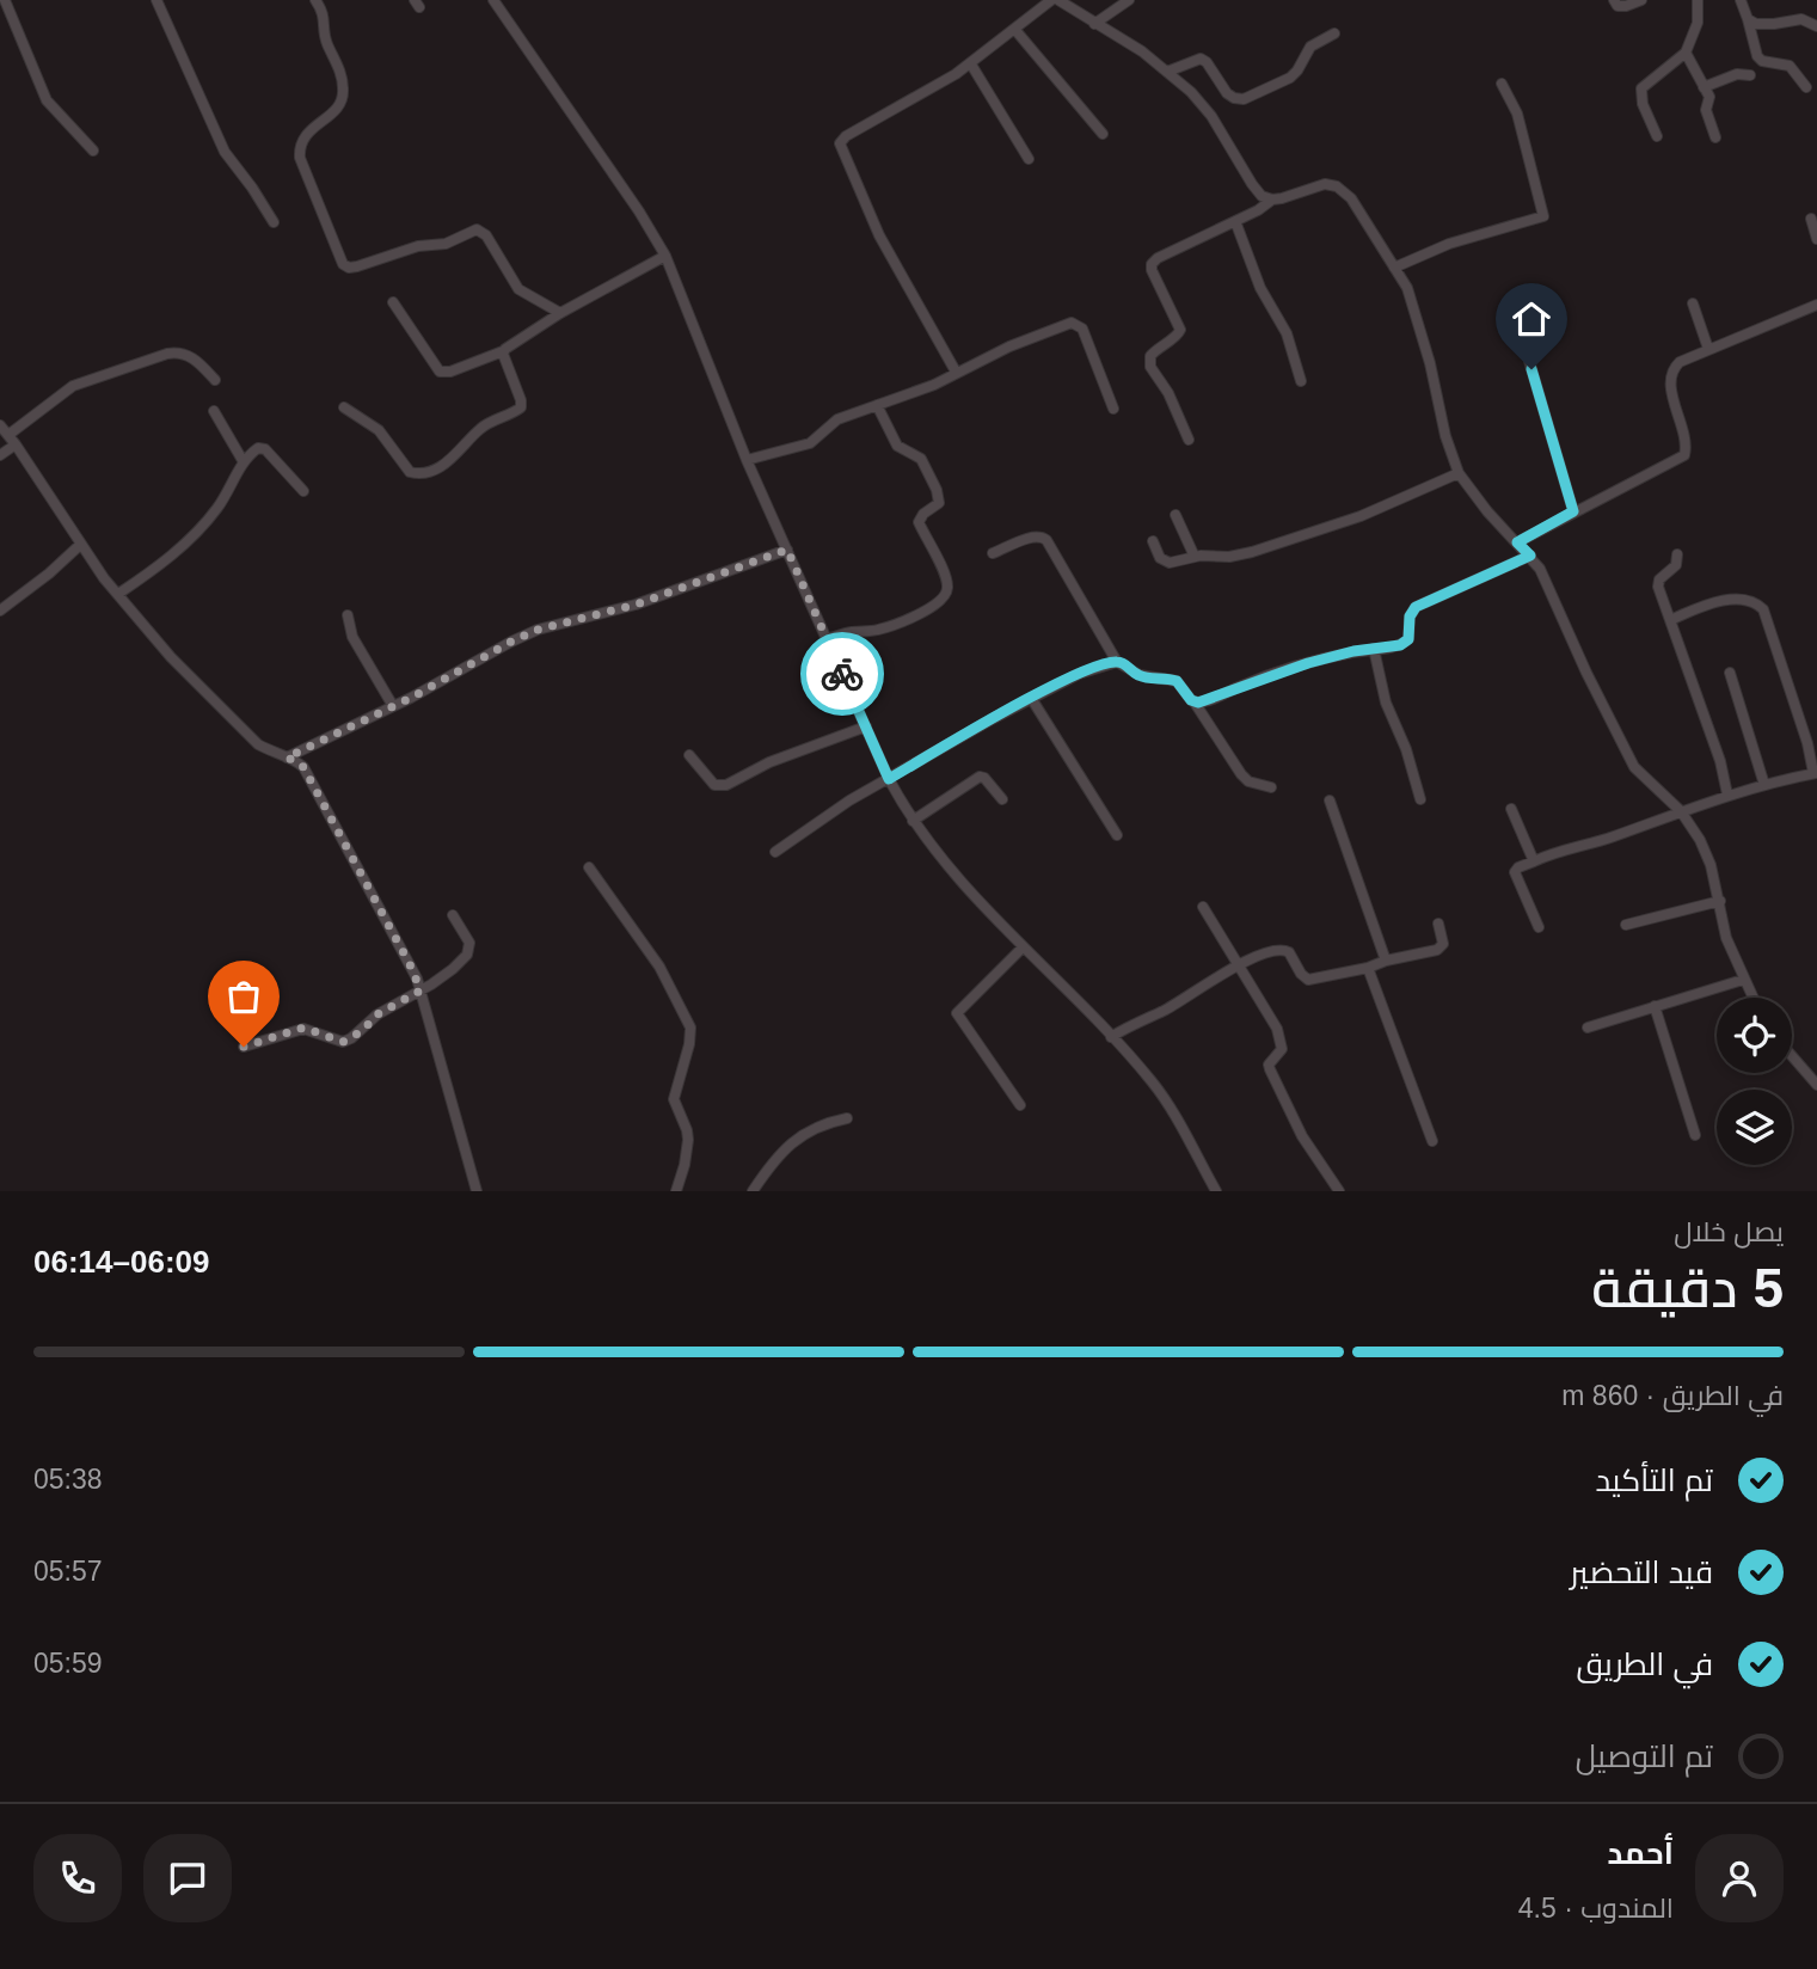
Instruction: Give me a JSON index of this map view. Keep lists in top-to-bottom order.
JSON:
{
  "page": {
    "heading": ["5 دقيقة", "يصل خلال", "06:09–06:14"],
    "panel": ["أحمد", "المندوب · 4.5"],
    "bar": "في الطريق · 860 m",
    "list": [
      ["تم التأكيد", "05:38"],
      ["قيد التحضير", "05:57"],
      ["في الطريق", "05:59"],
      "تم التوصيل"
    ]
  }
}
